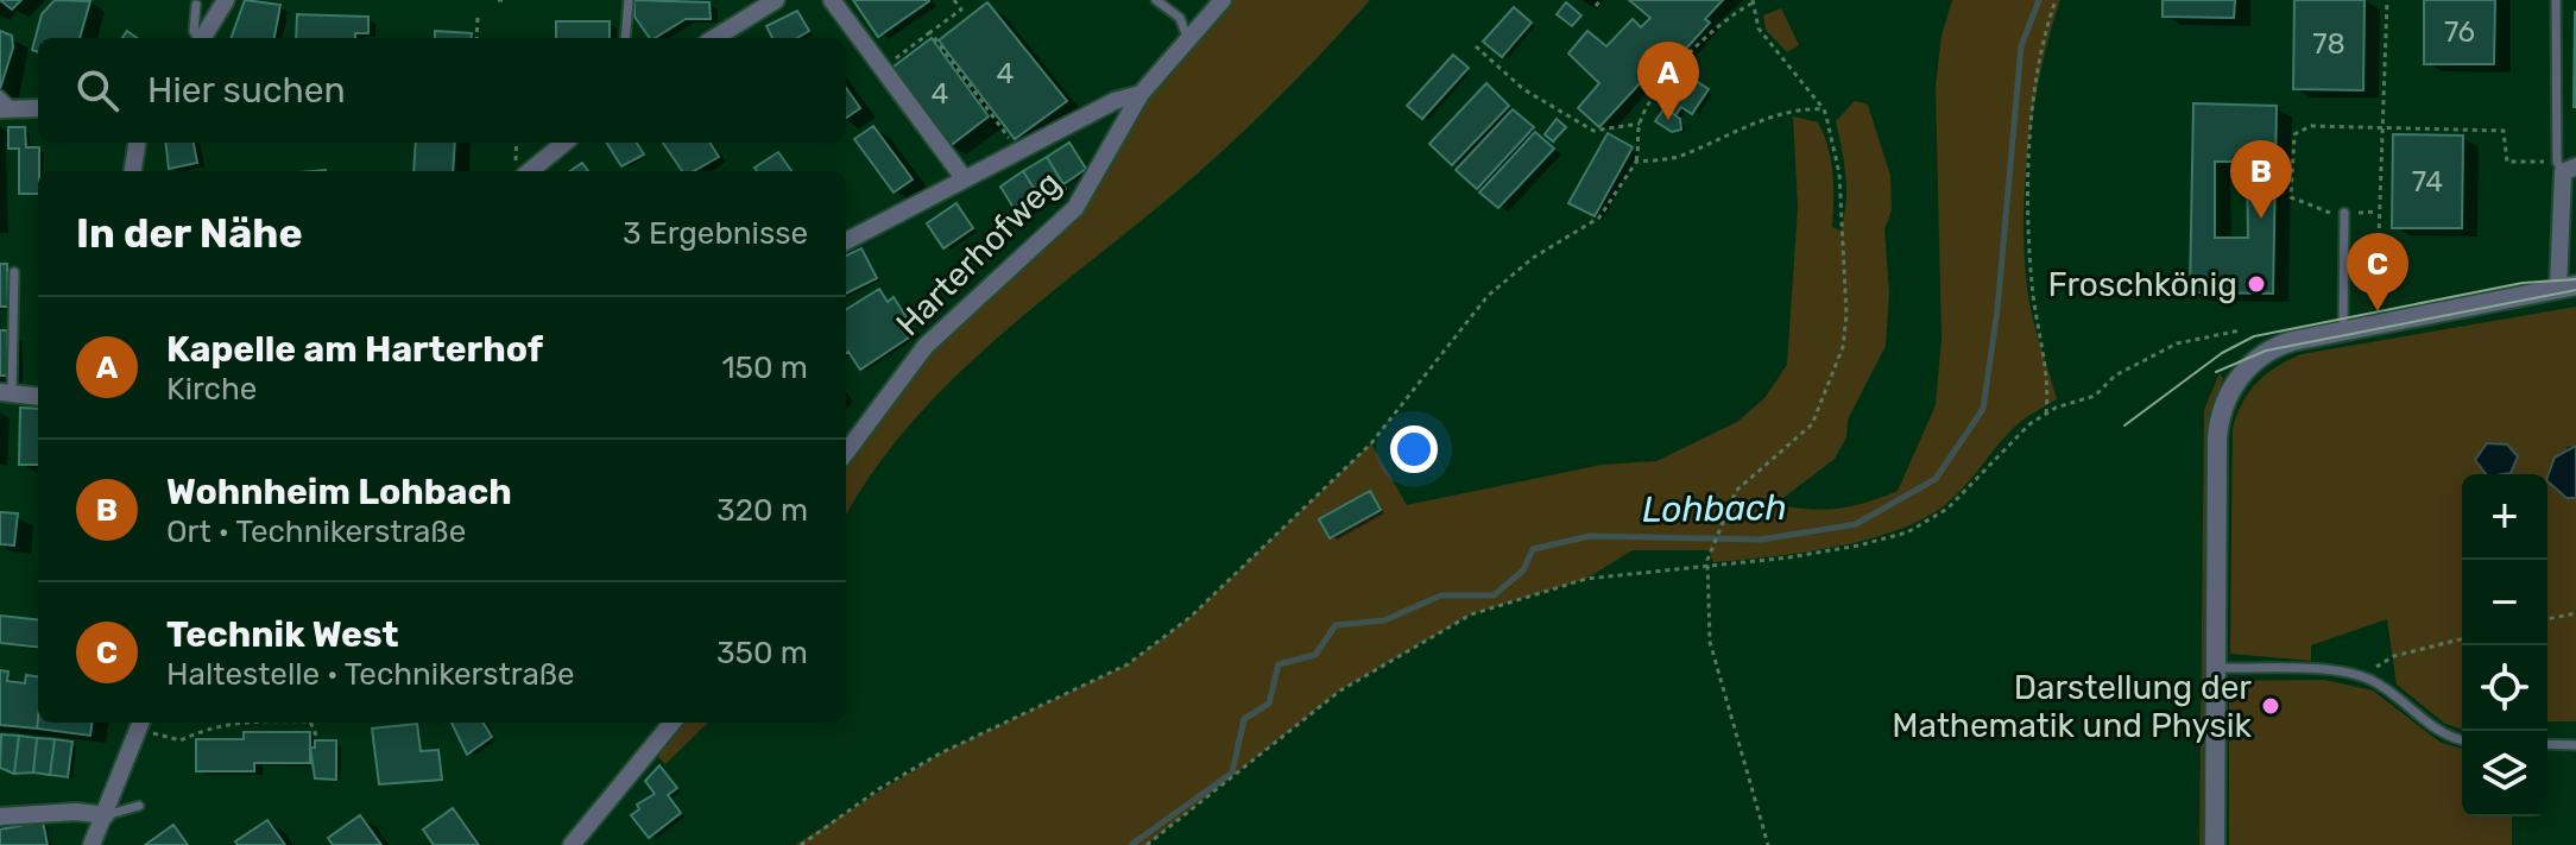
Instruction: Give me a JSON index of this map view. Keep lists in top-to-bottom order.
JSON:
{
  "streets": {
    "street": ["Harterhofweg"]
  },
  "water": ["Lohbach"],
  "places": ["Froschkönig", "Darstellung der Mathematik und Physik"],
  "house_numbers": [
    "76",
    "78",
    "4",
    "4",
    "74"
  ],
  "page": {
    "search": "Hier suchen",
    "pins": ["A", "B", "C"],
    "heading": ["In der Nähe", "3 Ergebnisse"],
    "list": [
      {
        "mark": "A",
        "name": "Kapelle am Harterhof",
        "note": "Kirche",
        "value": "150 m"
      },
      {
        "mark": "B",
        "name": "Wohnheim Lohbach",
        "note": "Ort · Technikerstraße",
        "value": "320 m"
      },
      {
        "mark": "C",
        "name": "Technik West",
        "note": "Haltestelle · Technikerstraße",
        "value": "350 m"
      }
    ],
    "map_buttons": ["+", "−"]
  }
}
